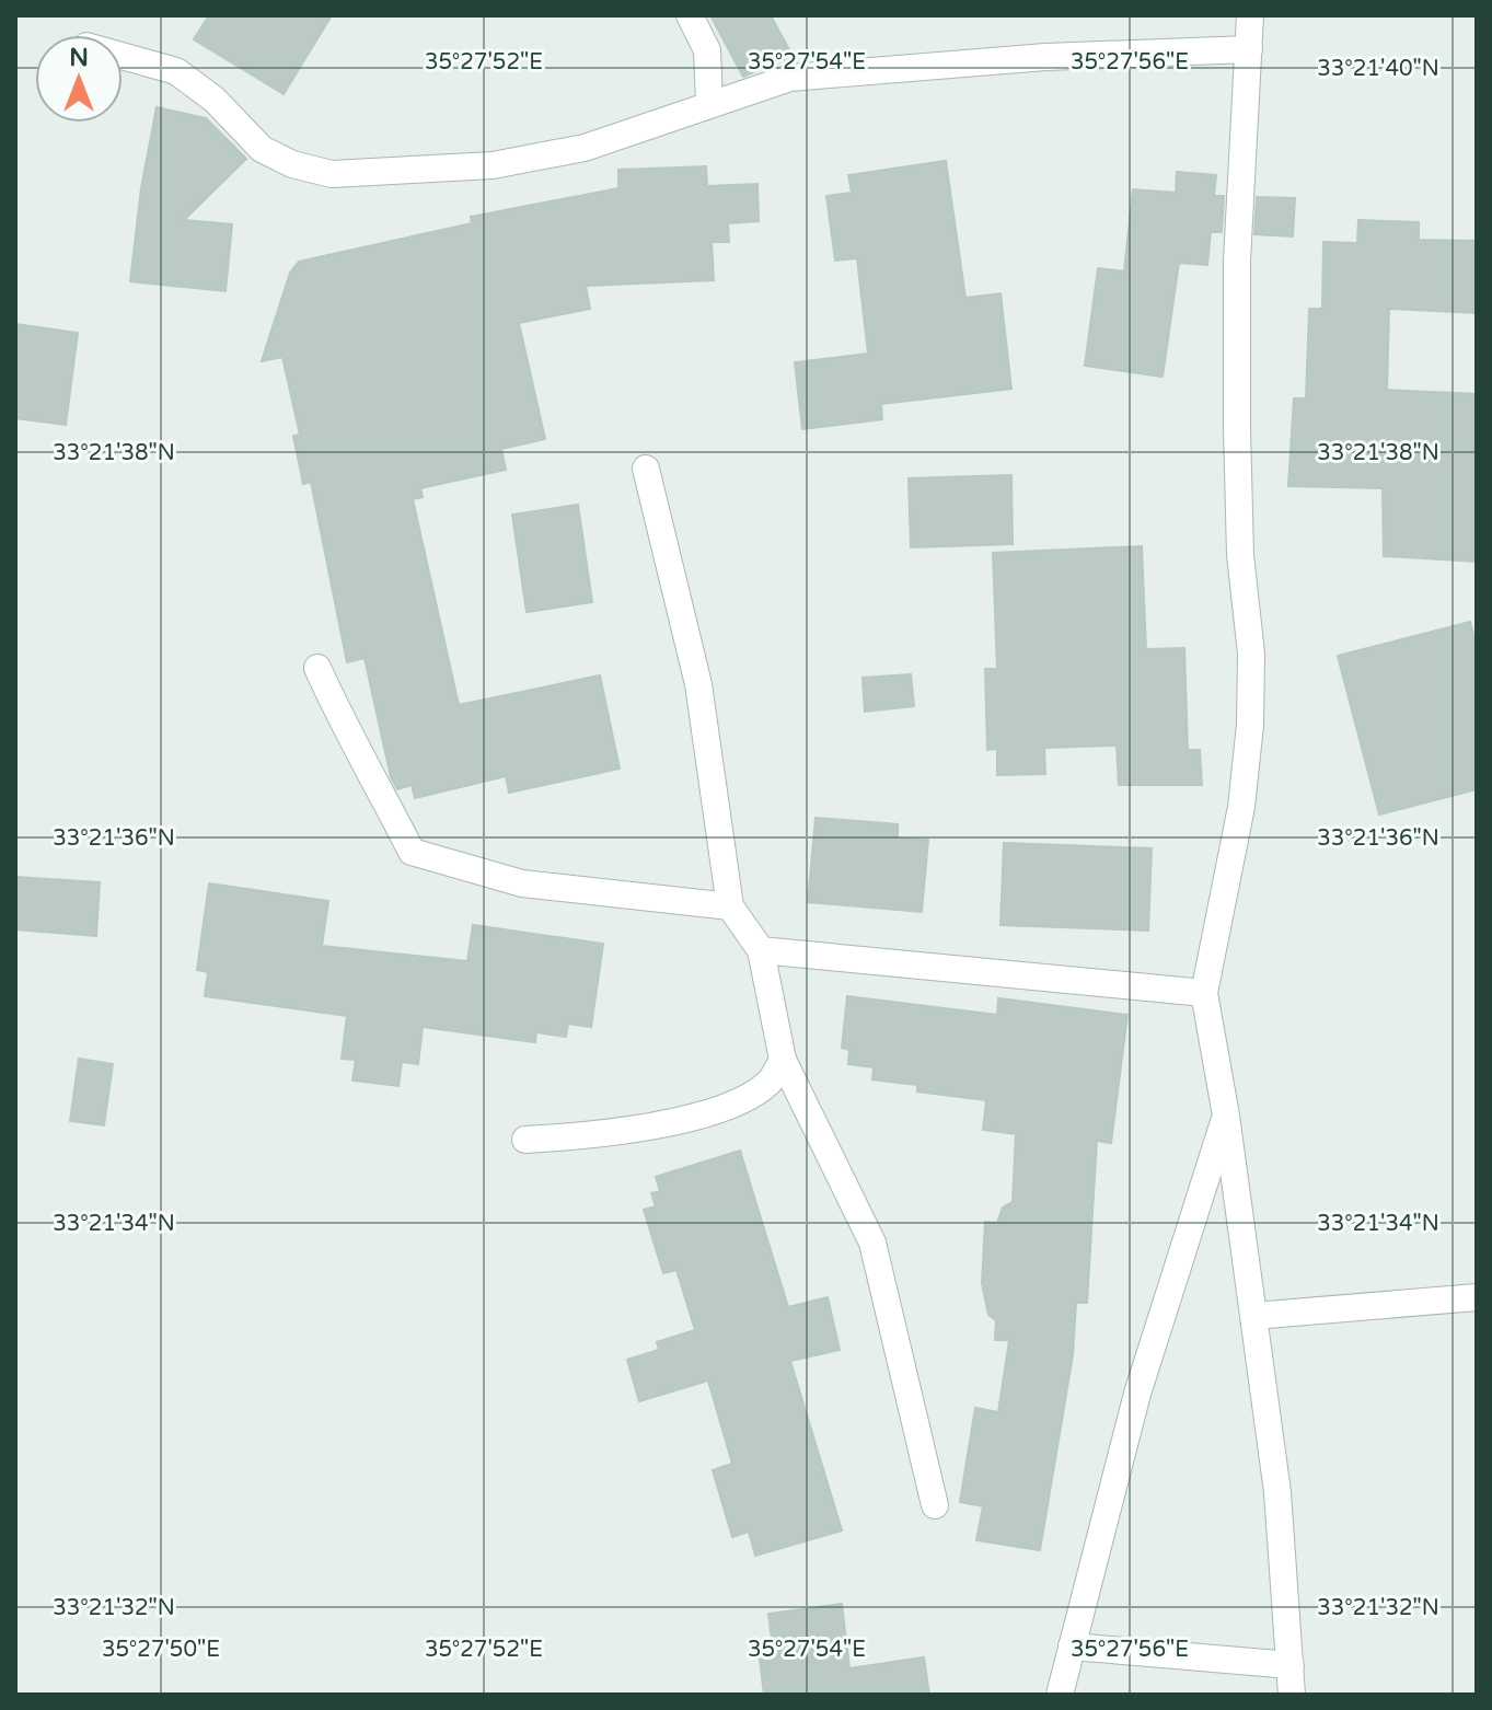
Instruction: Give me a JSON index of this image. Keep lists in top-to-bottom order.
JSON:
{
  "north": "top",
  "coordinates": [
    "35°27'52\"E",
    "35°27'54\"E",
    "35°27'56\"E",
    "33°21'40\"N",
    "33°21'38\"N",
    "33°21'36\"N",
    "33°21'34\"N",
    "33°21'32\"N",
    "35°27'50\"E"
  ]
}
